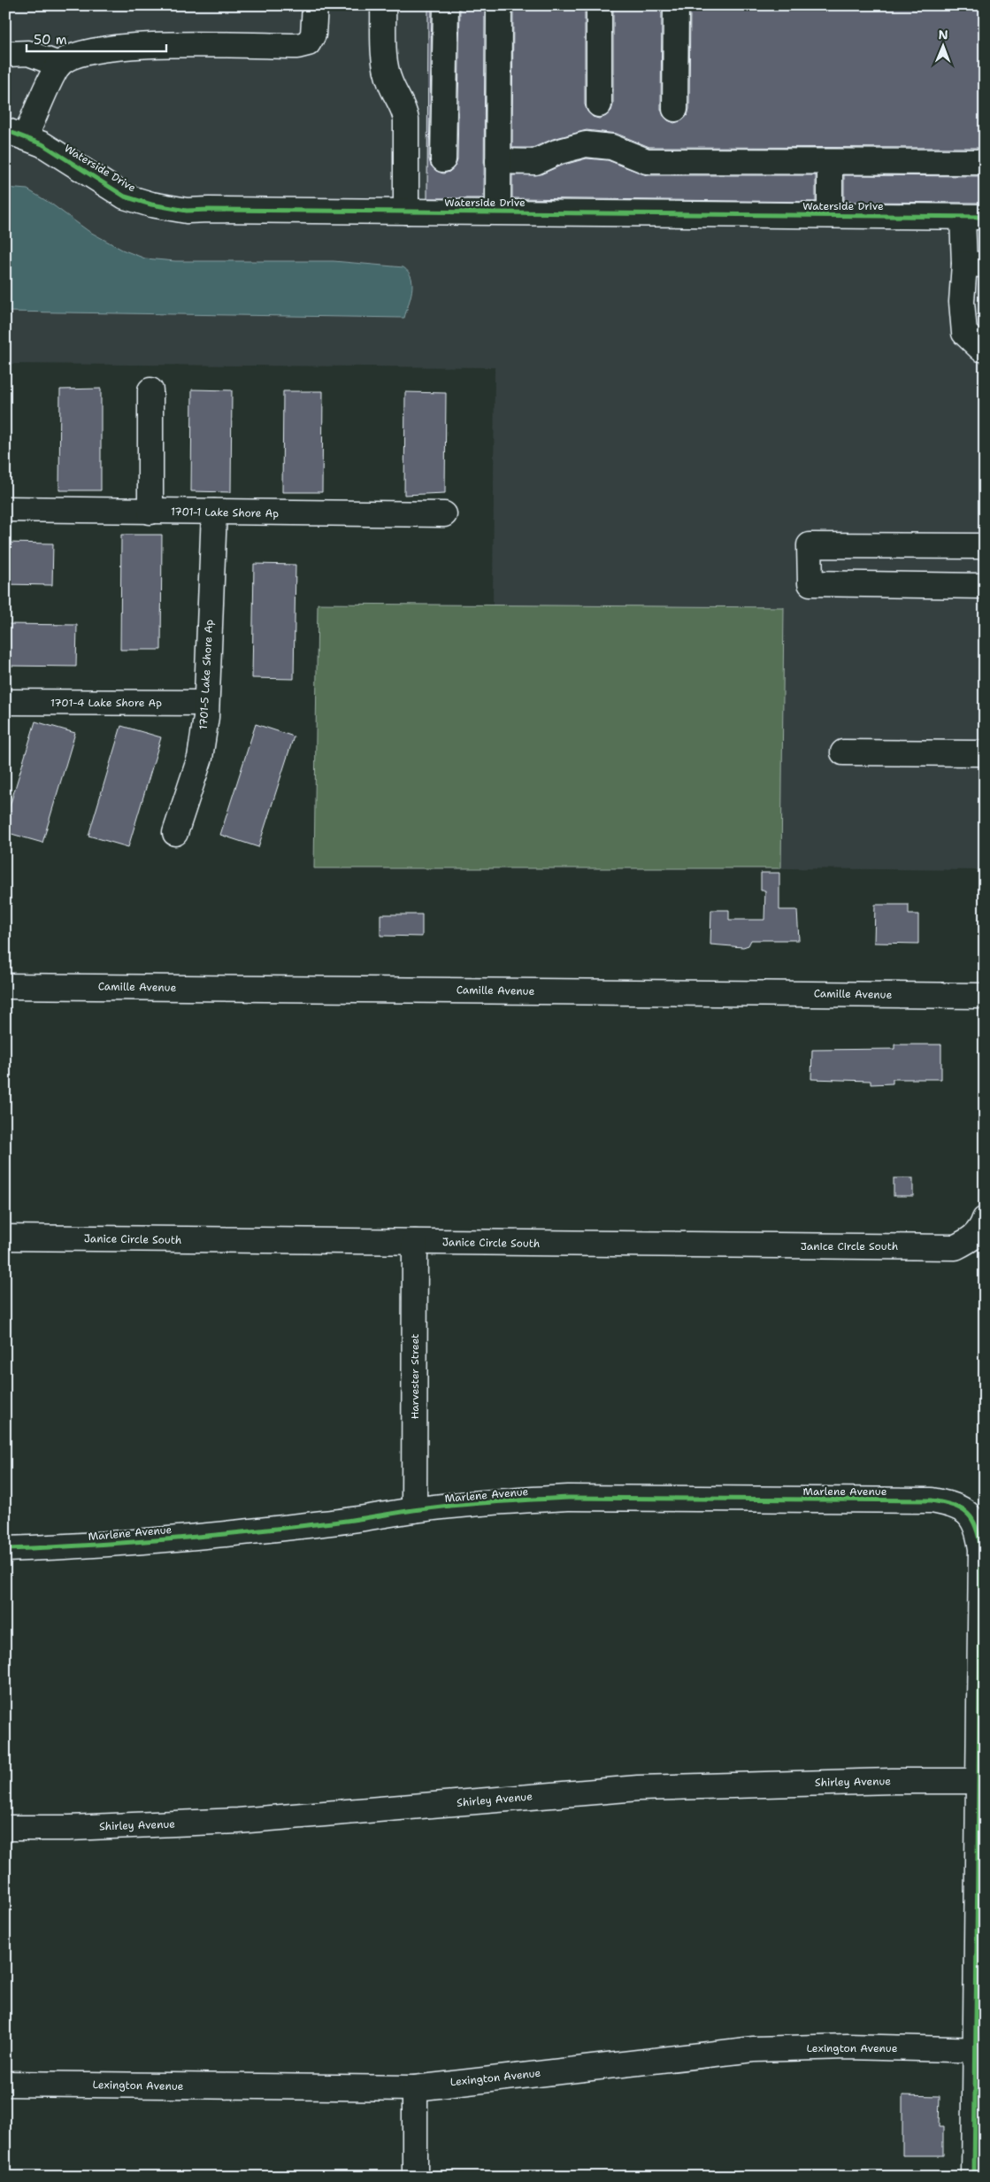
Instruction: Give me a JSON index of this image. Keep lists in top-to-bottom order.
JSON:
{
  "streets": {
    "street": [
      "Waterside Drive",
      "1701-1 Lake Shore Ap",
      "1701-5 Lake Shore Ap",
      "1701-4 Lake Shore Ap",
      "Camille Avenue",
      "Janice Circle South",
      "Harvester Street",
      "Marlene Avenue",
      "Shirley Avenue",
      "Lexington Avenue"
    ]
  },
  "crossings": [
    ["1701-1 Lake Shore Ap", "1701-5 Lake Shore Ap"],
    ["1701-5 Lake Shore Ap", "1701-4 Lake Shore Ap"],
    ["Janice Circle South", "Harvester Street"],
    ["Harvester Street", "Marlene Avenue"],
    ["Marlene Avenue", "Shirley Avenue"]
  ],
  "scale_bar": "50 m",
  "north": "top"
}
